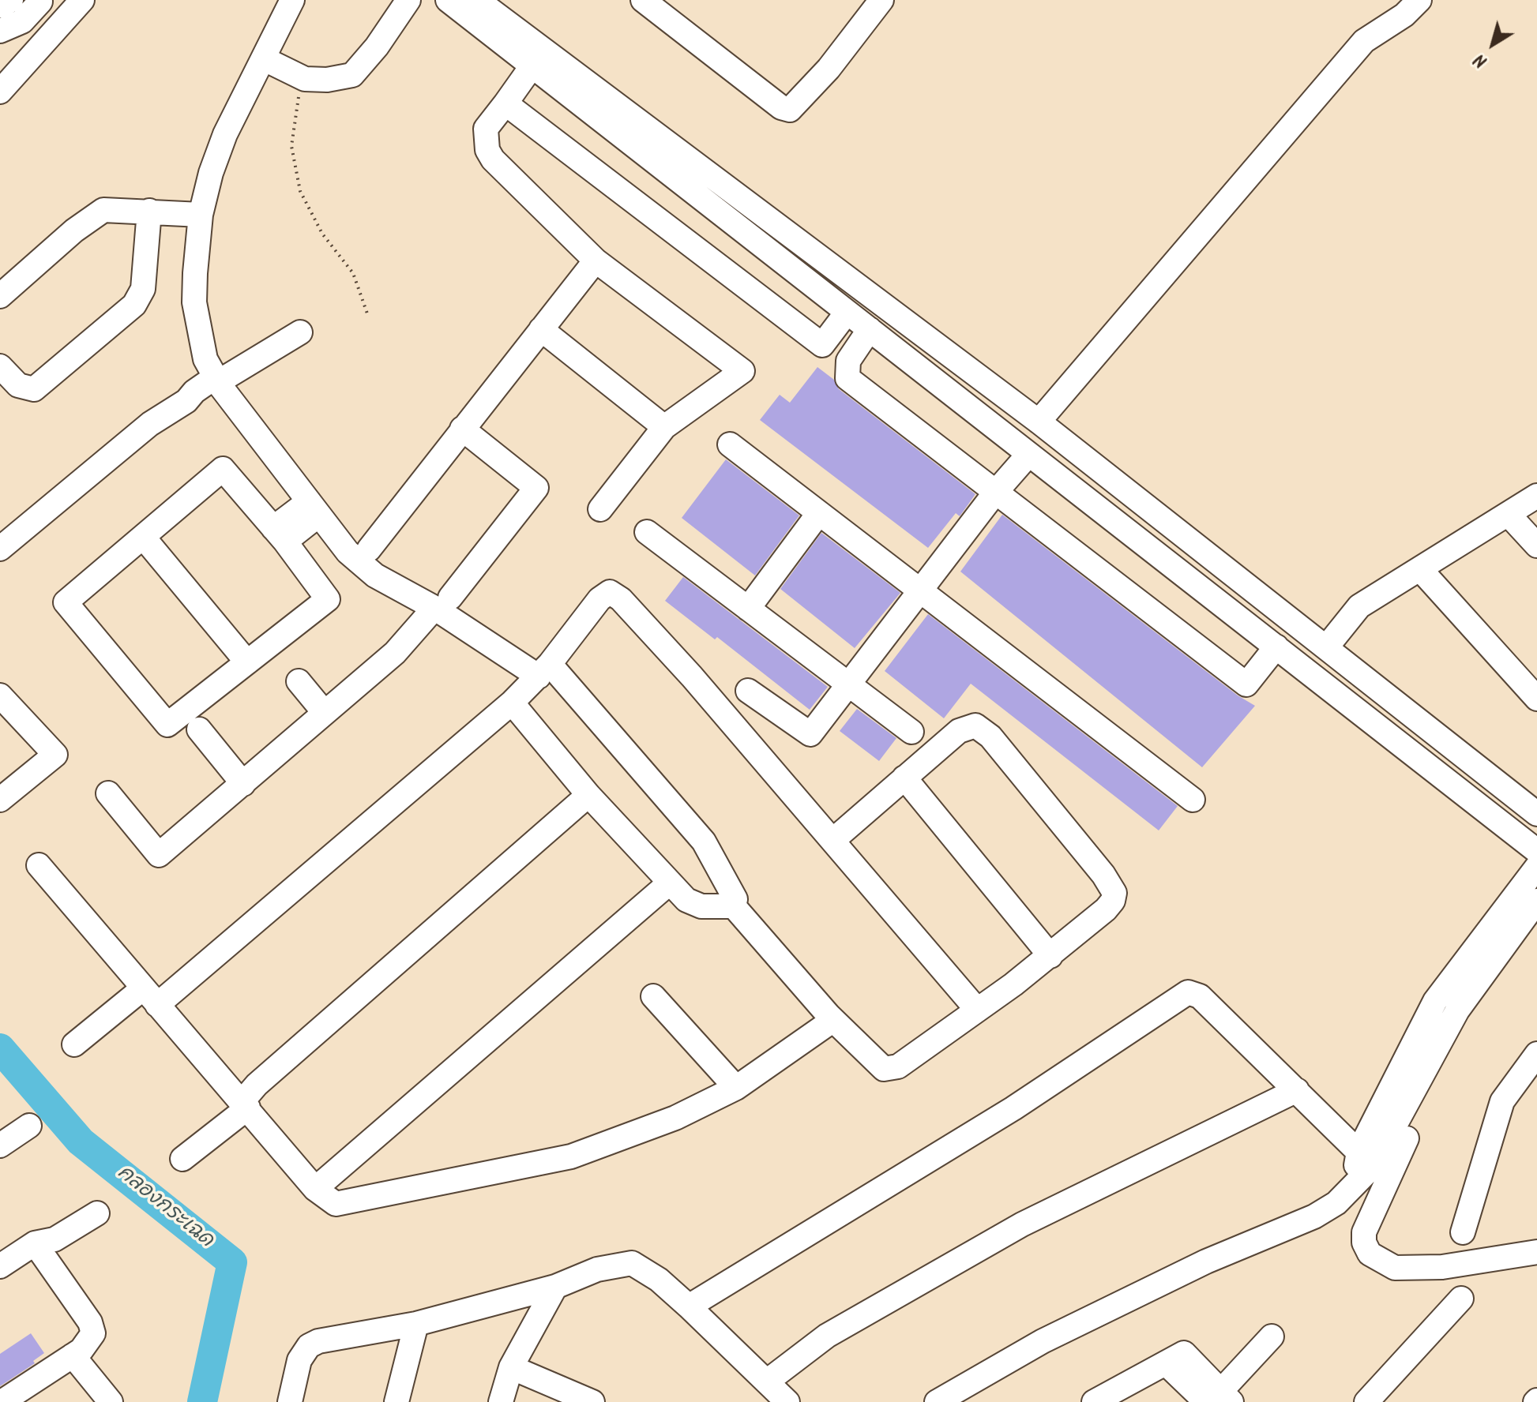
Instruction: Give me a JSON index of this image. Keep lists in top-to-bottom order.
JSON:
{
  "water": ["คลองกระเฉด"],
  "north": "bottom left"
}
